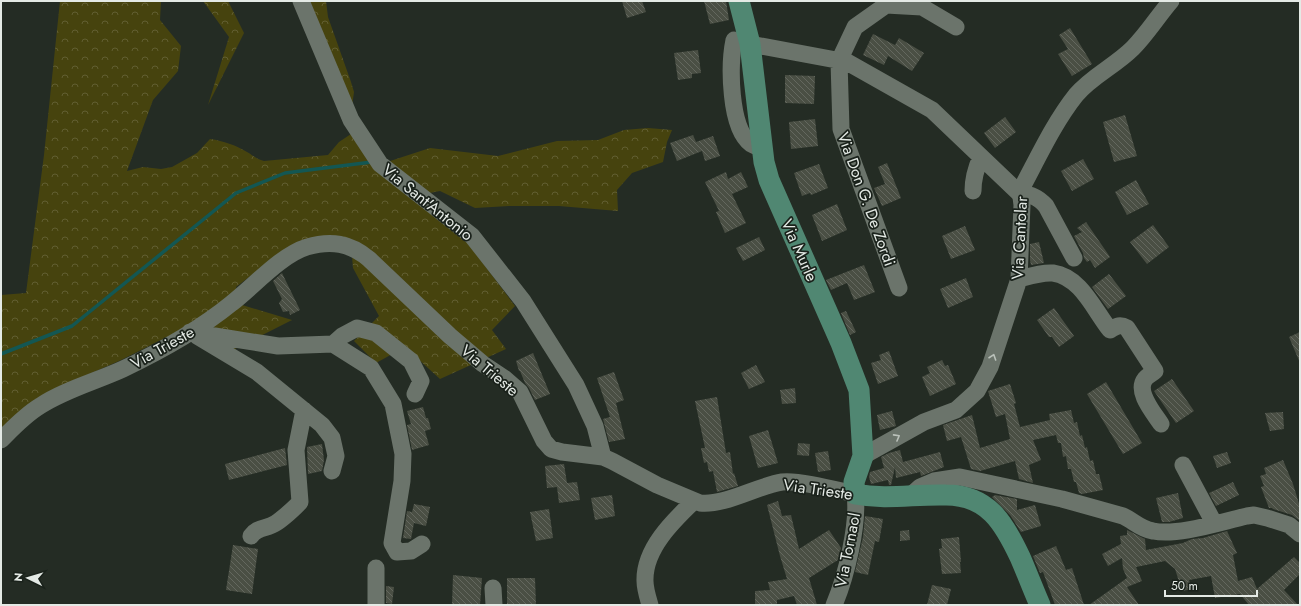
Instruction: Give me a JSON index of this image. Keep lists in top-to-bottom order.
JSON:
{
  "streets": {
    "main road": ["Via Murle", "Via Trieste"],
    "street": [
      "Via Don G. De Zordi",
      "Via Sant'Antonio",
      "Via Cantolar",
      "Via Tornaol"
    ]
  },
  "crossings": [
    ["Via Sant'Antonio", "Via Trieste"],
    ["Via Cantolar", "Via Murle"],
    ["Via Murle", "Via Trieste"],
    ["Via Murle", "Via Tornaol"],
    ["Via Trieste", "Via Tornaol"]
  ],
  "one_way": ["Via Cantolar"],
  "scale_bar": "50 m",
  "north": "left"
}
